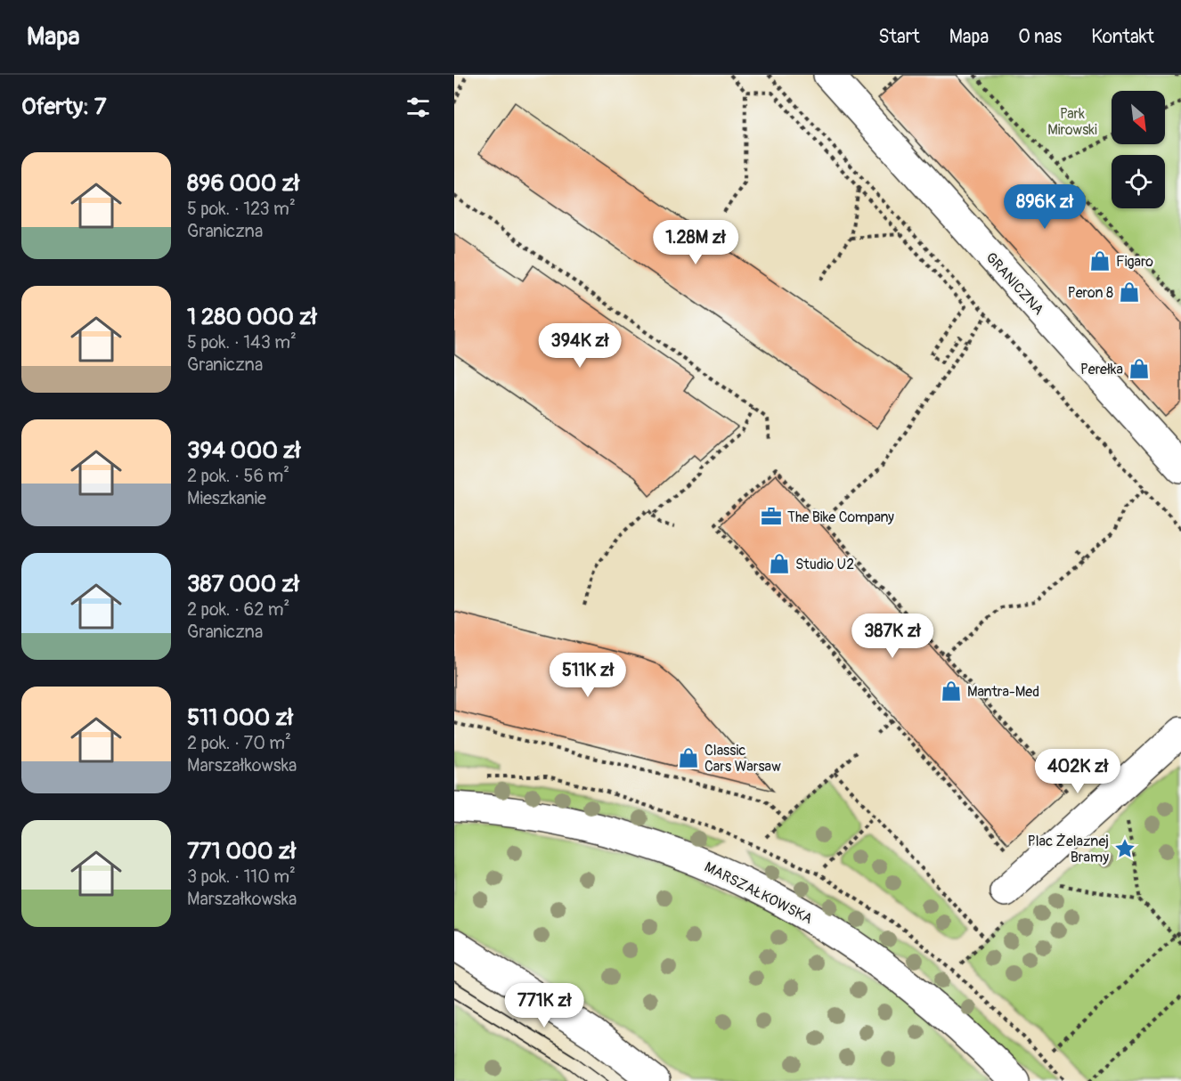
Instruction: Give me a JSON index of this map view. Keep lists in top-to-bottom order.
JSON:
{
  "streets": {
    "main road": ["GRANICZNA", "MARSZAŁKOWSKA"]
  },
  "parks": ["Park Mirowski"],
  "places": {
    "shop": [
      "Figaro",
      "Peron 8",
      "Perełka",
      "Studio U2",
      "Mantra-Med",
      "Classic Cars Warsaw"
    ],
    "office": ["The Bike Company"],
    "place": ["Plac Żelaznej Bramy"]
  },
  "north": "bottom right",
  "page": {
    "header": "Mapa",
    "nav": [
      "Start",
      "Mapa",
      "O nas",
      "Kontakt"
    ],
    "heading": "Oferty: 7",
    "list": [
      {
        "name": "896 000 zł",
        "note": "5 pok. · 123 m² · Graniczna"
      },
      {
        "name": "1 280 000 zł",
        "note": "5 pok. · 143 m² · Graniczna"
      },
      {
        "name": "394 000 zł",
        "note": "2 pok. · 56 m² · Mieszkanie"
      },
      {
        "name": "387 000 zł",
        "note": "2 pok. · 62 m² · Graniczna"
      },
      {
        "name": "511 000 zł",
        "note": "2 pok. · 70 m² · Marszałkowska"
      },
      {
        "name": "771 000 zł",
        "note": "3 pok. · 110 m² · Marszałkowska"
      }
    ],
    "price": [
      "896K zł",
      "1.28M zł",
      "394K zł",
      "387K zł",
      "511K zł",
      "402K zł",
      "771K zł"
    ]
  }
}
